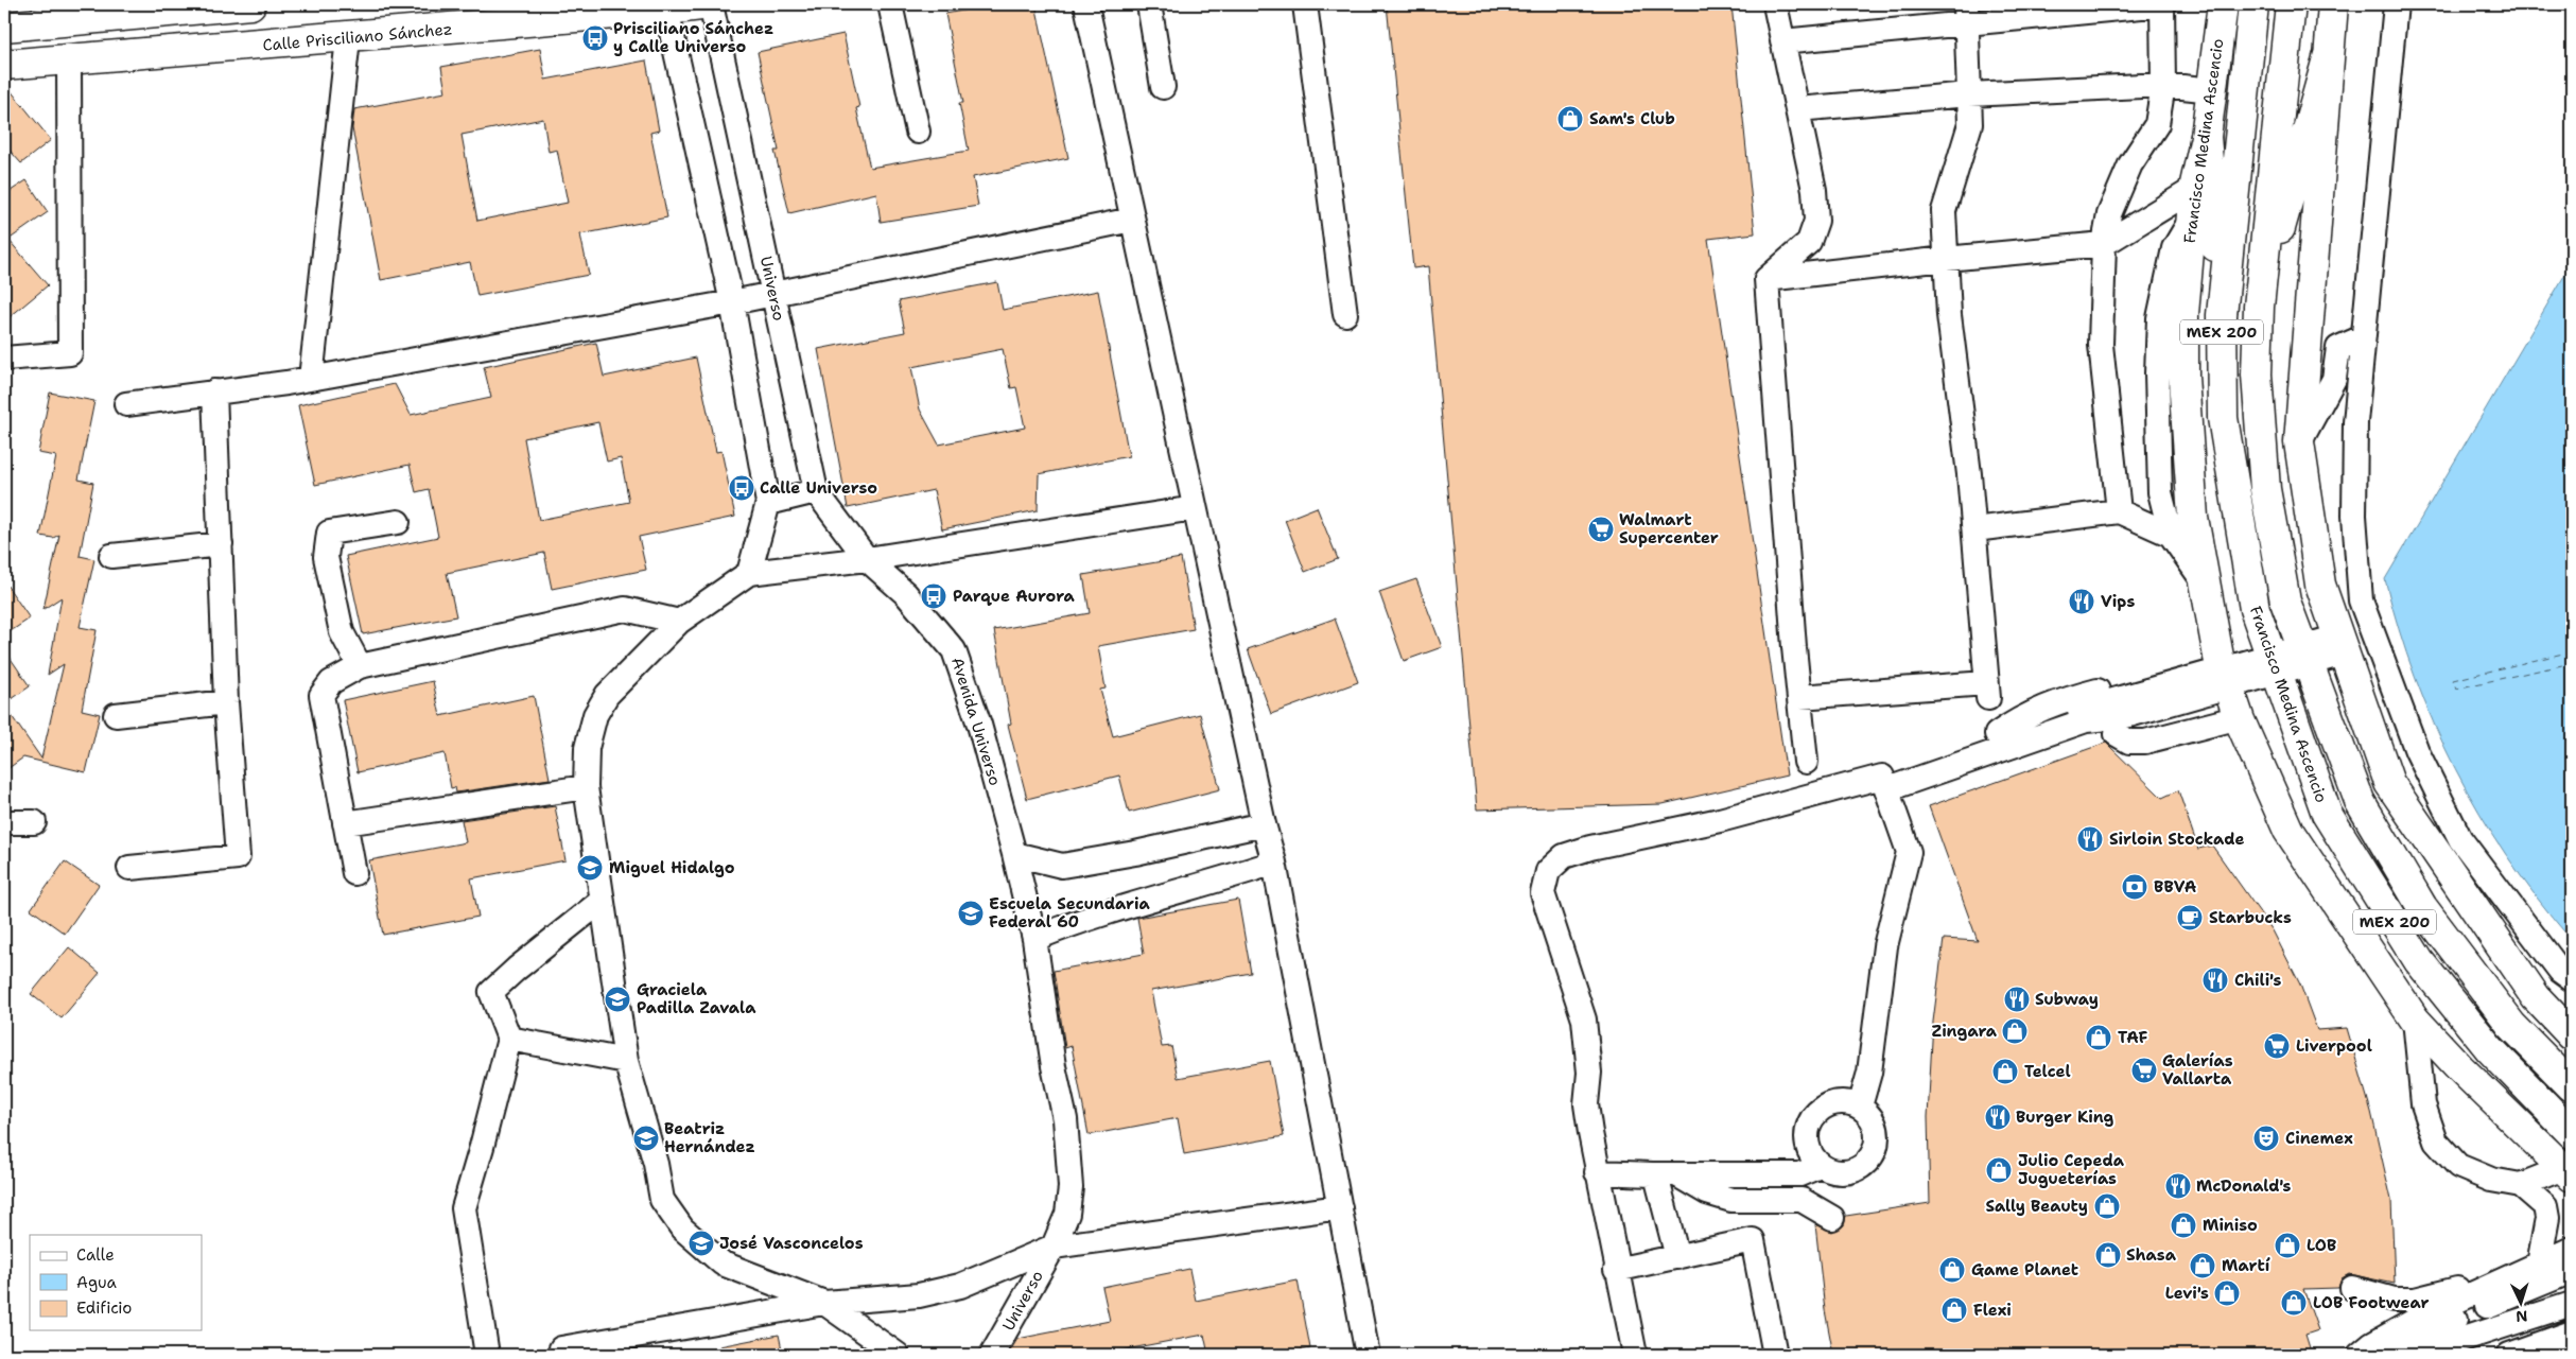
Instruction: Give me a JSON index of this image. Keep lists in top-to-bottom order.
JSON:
{
  "streets": {
    "main road": ["Calle Prisciliano Sánchez", "Francisco Medina Ascencio", "MEX 200"],
    "street": ["Universo", "Avenida Universo"]
  },
  "crossings": [
    ["Calle Prisciliano Sánchez", "Universo"],
    ["Universo", "Avenida Universo"]
  ],
  "places": {
    "bus stop": ["Prisciliano Sánchez y Calle Universo", "Calle Universo", "Parque Aurora"],
    "shop": [
      "Sam's Club",
      "Zingara",
      "TAF",
      "Telcel",
      "Julio Cepeda Jugueterías",
      "Sally Beauty",
      "Miniso",
      "LOB",
      "Shasa",
      "Martí",
      "Game Planet",
      "Levi's",
      "LOB Footwear",
      "Flexi"
    ],
    "supermarket": ["Walmart Supercenter", "Liverpool", "Galerías Vallarta"],
    "restaurant": [
      "Vips",
      "Sirloin Stockade",
      "Chili's",
      "Subway",
      "Burger King",
      "McDonald's"
    ],
    "school or university": [
      "Miguel Hidalgo",
      "Escuela Secundaria Federal 60",
      "Graciela Padilla Zavala",
      "Beatriz Hernández",
      "José Vasconcelos"
    ],
    "bank": ["BBVA"],
    "cafe": ["Starbucks"],
    "theatre": ["Cinemex"]
  },
  "legend": ["Calle", "Agua", "Edificio"],
  "north": "bottom"
}
